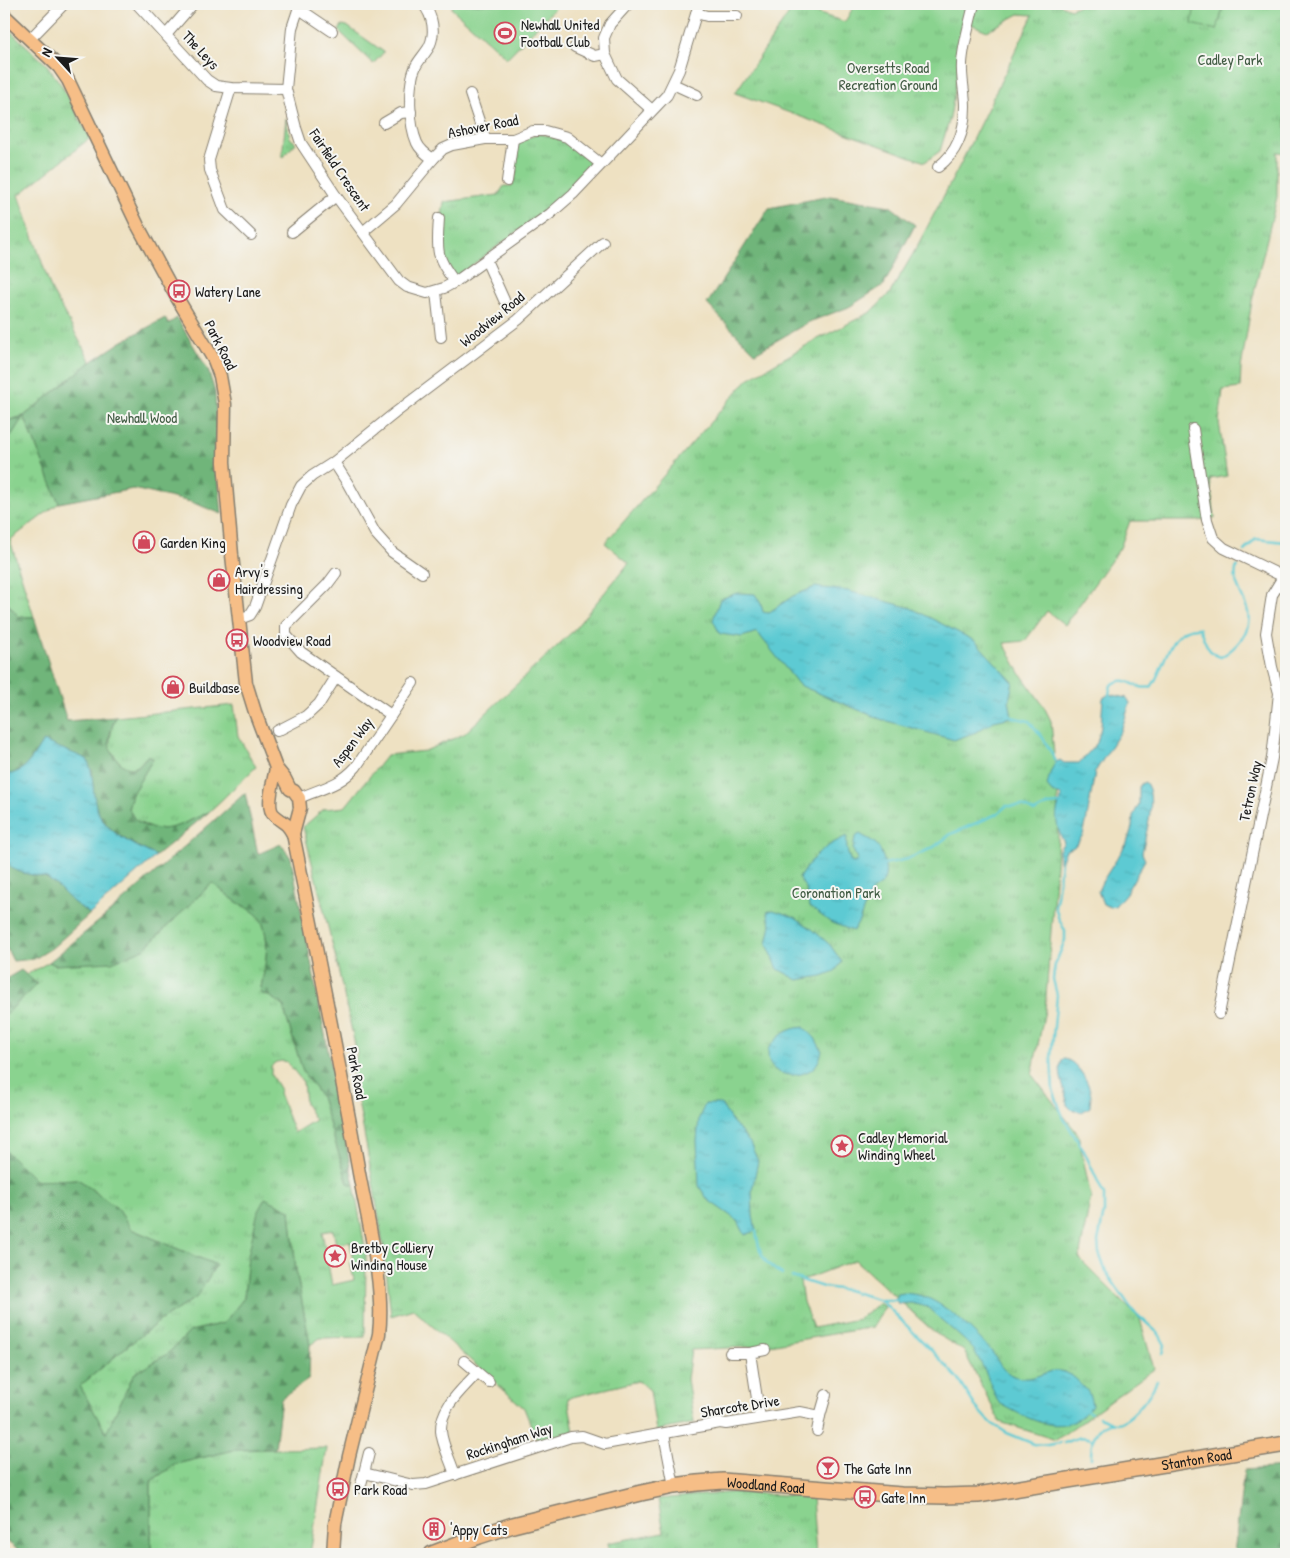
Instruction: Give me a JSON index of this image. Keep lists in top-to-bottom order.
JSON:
{
  "streets": {
    "highway": ["Stanton Road", "Woodland Road"],
    "main road": ["Park Road"],
    "street": [
      "The Leys",
      "Ashover Road",
      "Fairfield Crescent",
      "Woodview Road",
      "Aspen Way",
      "Tetron Way",
      "Sharcote Drive",
      "Rockingham Way"
    ]
  },
  "crossings": [
    ["The Leys", "Fairfield Crescent"],
    ["Ashover Road", "Fairfield Crescent"],
    ["Woodview Road", "Park Road"],
    ["Park Road", "Aspen Way"],
    ["Sharcote Drive", "Rockingham Way"],
    ["Stanton Road", "Woodland Road"]
  ],
  "parks": [
    "Cadley Park",
    "Oversetts Road Recreation Ground",
    "Newhall Wood",
    "Coronation Park"
  ],
  "places": {
    "sports": ["Newhall United Football Club"],
    "bus stop": [
      "Watery Lane",
      "Woodview Road",
      "Park Road",
      "Gate Inn"
    ],
    "shop": ["Garden King", "Arvy's Hairdressing", "Buildbase"],
    "place": ["Cadley Memorial Winding Wheel", "Bretby Colliery Winding House"],
    "bar": ["The Gate Inn"],
    "building": ["'Appy Cats"]
  },
  "north": "top left"
}
